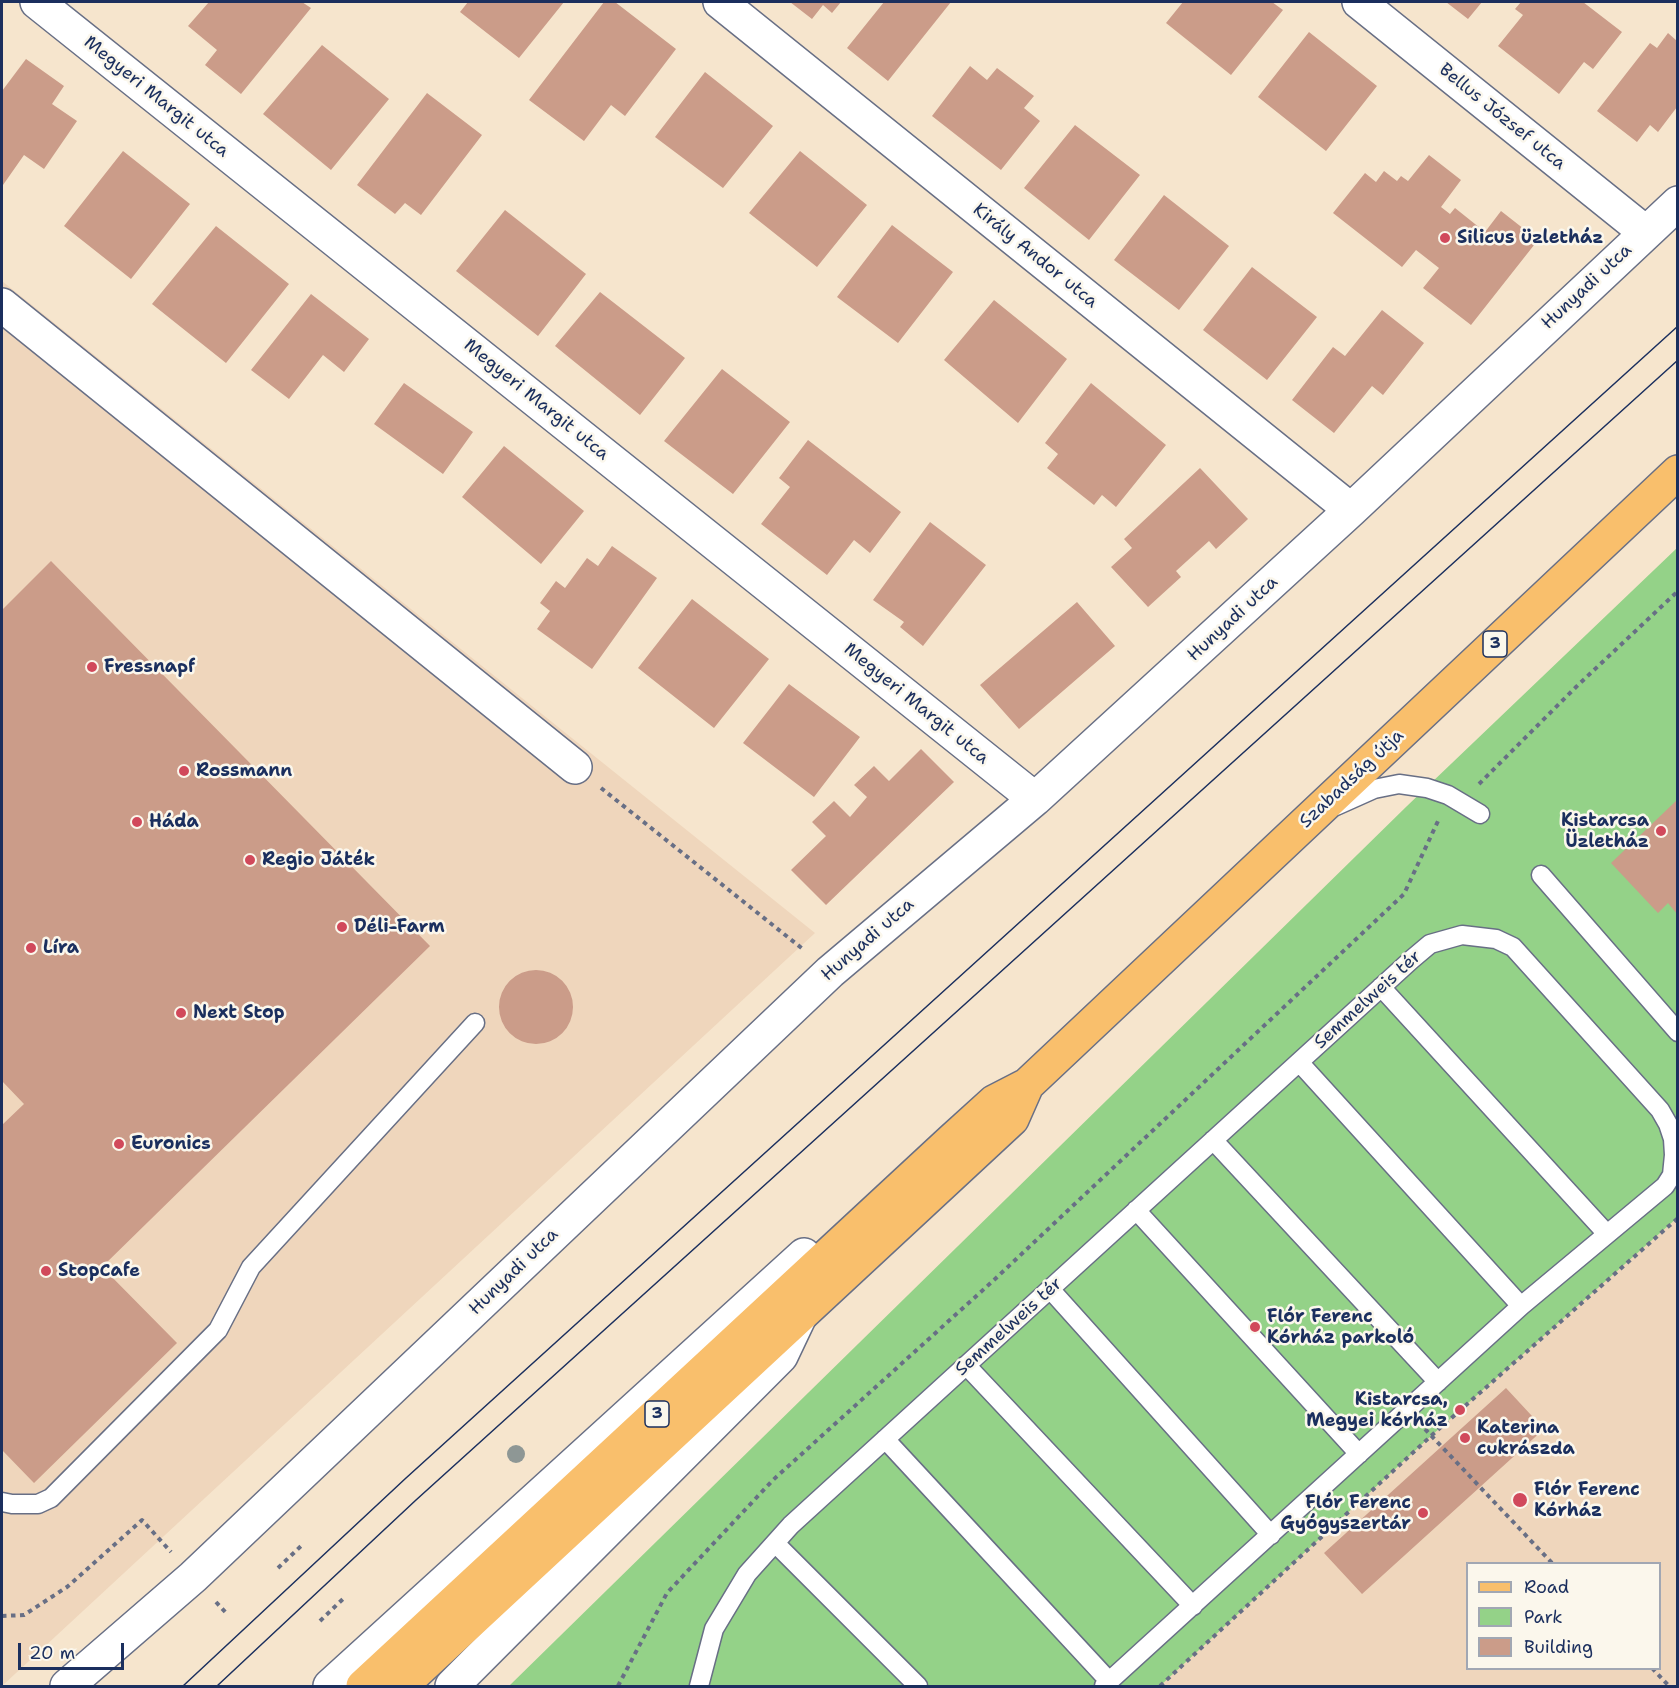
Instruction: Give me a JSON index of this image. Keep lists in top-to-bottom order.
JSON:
{
  "streets": {
    "main road": ["3", "Szabadság útja"],
    "street": [
      "Megyeri Margit utca",
      "Bellus József utca",
      "Király Andor utca",
      "Hunyadi utca"
    ],
    "lane": ["Semmelweis tér"]
  },
  "crossings": [
    ["Megyeri Margit utca", "Hunyadi utca"],
    ["Bellus József utca", "Hunyadi utca"],
    ["Király Andor utca", "Hunyadi utca"],
    ["3", "Szabadság útja"]
  ],
  "places": [
    "Silicus üzletház",
    "Fressnapf",
    "Rossmann",
    "Háda",
    "Kistarcsa Üzletház",
    "Regio Játék",
    "Déli-Farm",
    "Líra",
    "Next Stop",
    "Euronics",
    "StopCafe",
    "Flór Ferenc Kórház parkoló",
    "Kistarcsa, Megyei kórház",
    "Katerina cukrászda",
    "Flór Ferenc Kórház",
    "Flór Ferenc Gyógyszertár"
  ],
  "legend": ["Road", "Park", "Building"],
  "scale_bar": "20 m"
}
